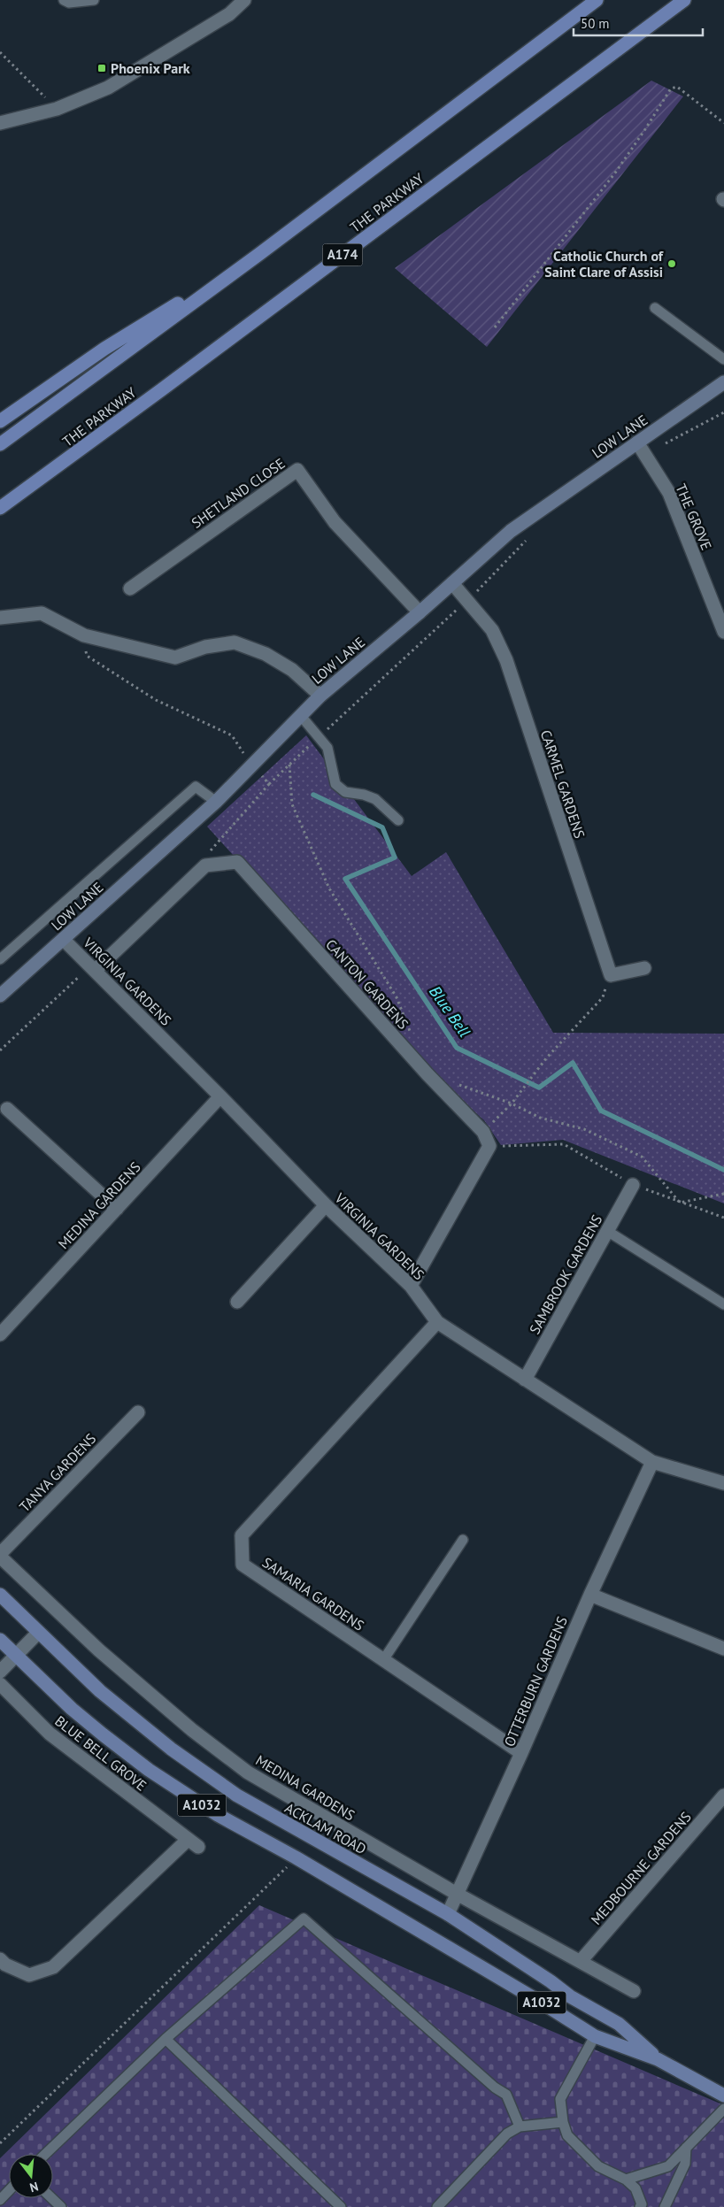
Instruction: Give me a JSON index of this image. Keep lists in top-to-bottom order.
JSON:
{
  "streets": {
    "highway": ["THE PARKWAY", "A174"],
    "main road": ["LOW LANE", "A1032", "ACKLAM ROAD"],
    "street": [
      "SHETLAND CLOSE",
      "THE GROVE",
      "CARMEL GARDENS",
      "VIRGINIA GARDENS",
      "CANTON GARDENS",
      "MEDINA GARDENS",
      "SAMBROOK GARDENS",
      "TANYA GARDENS",
      "SAMARIA GARDENS",
      "OTTERBURN GARDENS",
      "BLUE BELL GROVE",
      "MEDBOURNE GARDENS"
    ]
  },
  "crossings": [
    ["LOW LANE", "SHETLAND CLOSE"],
    ["LOW LANE", "THE GROVE"],
    ["LOW LANE", "CARMEL GARDENS"],
    ["LOW LANE", "VIRGINIA GARDENS"],
    ["VIRGINIA GARDENS", "MEDINA GARDENS"],
    ["VIRGINIA GARDENS", "SAMBROOK GARDENS"],
    ["VIRGINIA GARDENS", "SAMARIA GARDENS"],
    ["VIRGINIA GARDENS", "OTTERBURN GARDENS"],
    ["MEDINA GARDENS", "TANYA GARDENS"],
    ["MEDINA GARDENS", "OTTERBURN GARDENS"],
    ["MEDINA GARDENS", "MEDBOURNE GARDENS"],
    ["SAMARIA GARDENS", "OTTERBURN GARDENS"],
    ["OTTERBURN GARDENS", "ACKLAM ROAD"]
  ],
  "water": ["Blue Bell"],
  "places": {
    "transit": ["Phoenix Park"],
    "other": ["Catholic Church of Saint Clare of Assisi"]
  },
  "scale_bar": "50 m",
  "north": "bottom"
}
